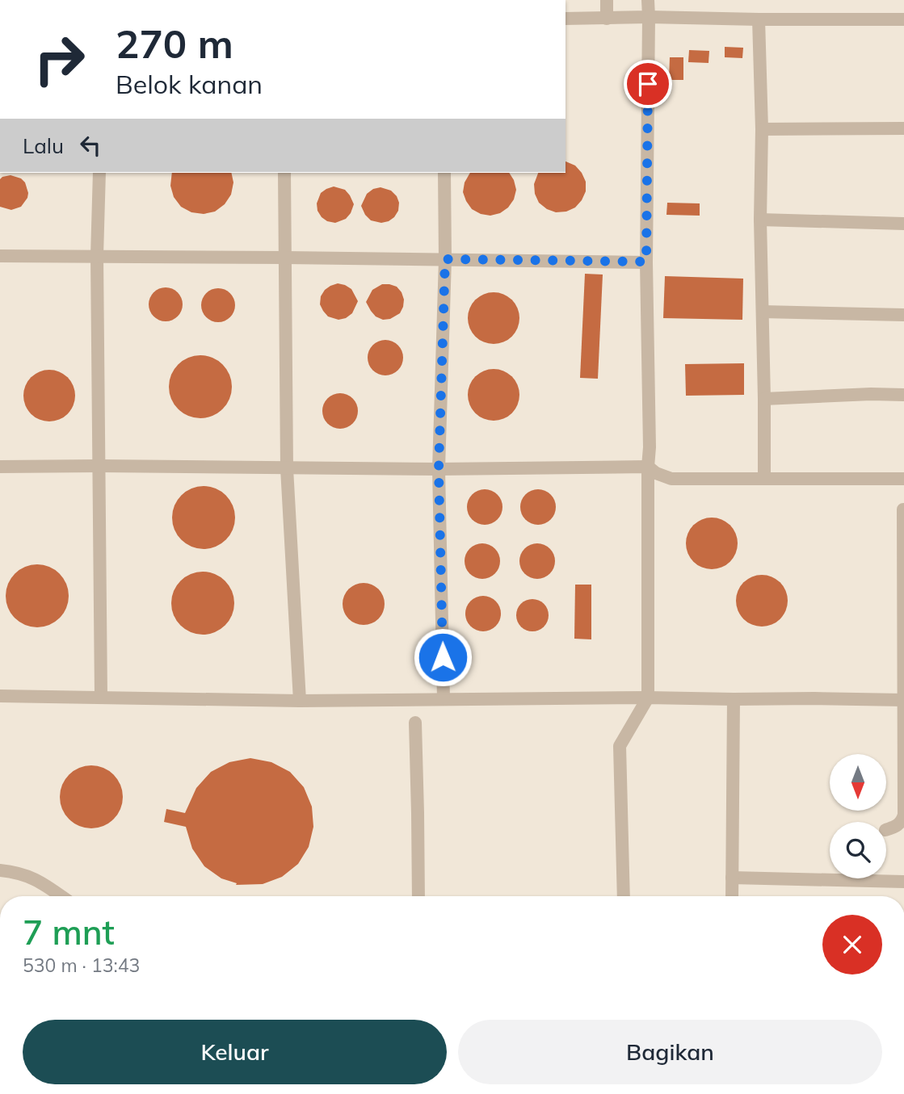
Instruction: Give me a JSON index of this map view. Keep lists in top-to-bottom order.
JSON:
{
  "north": "bottom",
  "page": {
    "turn": ["270 m", "Belok kanan"],
    "then": "Lalu",
    "heading": ["7 mnt", "530 m · 13:43"],
    "buttons": ["Keluar", "Bagikan"]
  }
}
